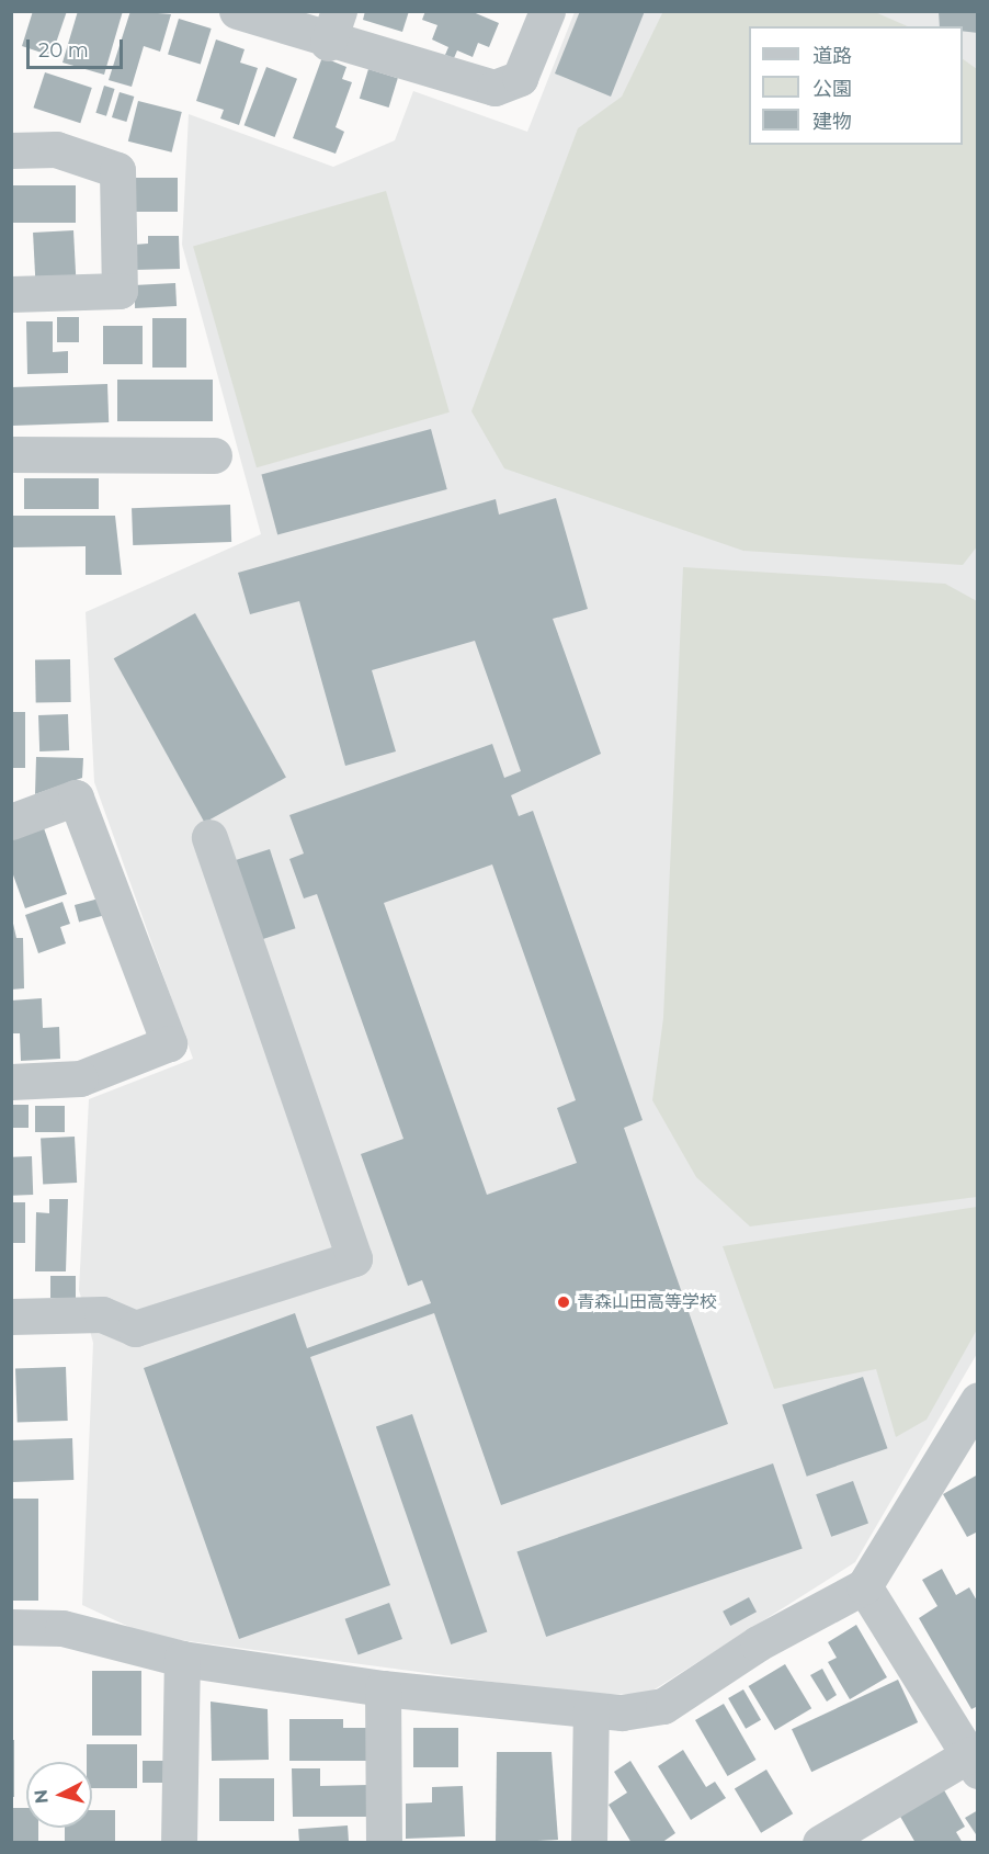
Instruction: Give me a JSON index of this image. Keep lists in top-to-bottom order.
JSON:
{
  "places": ["青森山田高等学校"],
  "legend": ["道路", "公園", "建物"],
  "scale_bar": "20 m",
  "north": "left"
}
